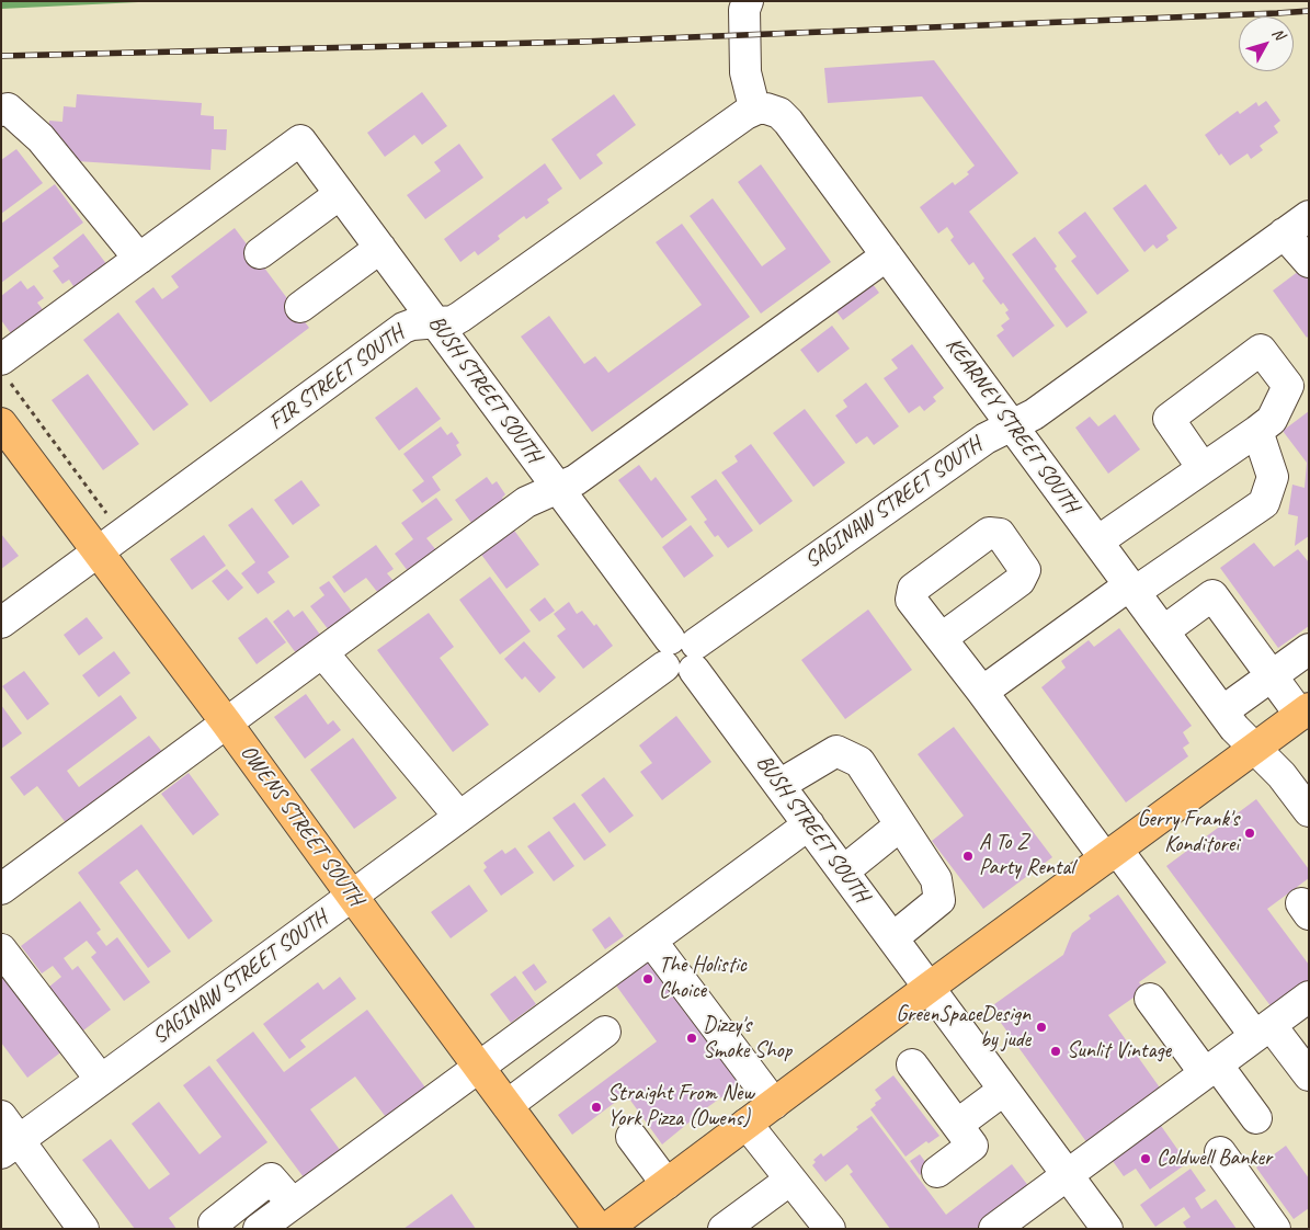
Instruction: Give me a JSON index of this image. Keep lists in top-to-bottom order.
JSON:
{
  "streets": {
    "main road": ["OWENS STREET SOUTH"],
    "street": [
      "FIR STREET SOUTH",
      "BUSH STREET SOUTH",
      "KEARNEY STREET SOUTH",
      "SAGINAW STREET SOUTH"
    ]
  },
  "crossings": [
    ["FIR STREET SOUTH", "BUSH STREET SOUTH"],
    ["FIR STREET SOUTH", "KEARNEY STREET SOUTH"],
    ["FIR STREET SOUTH", "OWENS STREET SOUTH"],
    ["BUSH STREET SOUTH", "SAGINAW STREET SOUTH"],
    ["KEARNEY STREET SOUTH", "SAGINAW STREET SOUTH"],
    ["SAGINAW STREET SOUTH", "OWENS STREET SOUTH"]
  ],
  "places": [
    "Gerry Frank's Konditorei",
    "A To Z Party Rental",
    "The Holistic Choice",
    "GreenSpaceDesign by jude",
    "Dizzy's Smoke Shop",
    "Sunlit Vintage",
    "Straight From New York Pizza (Owens)",
    "Coldwell Banker"
  ],
  "north": "top right"
}
